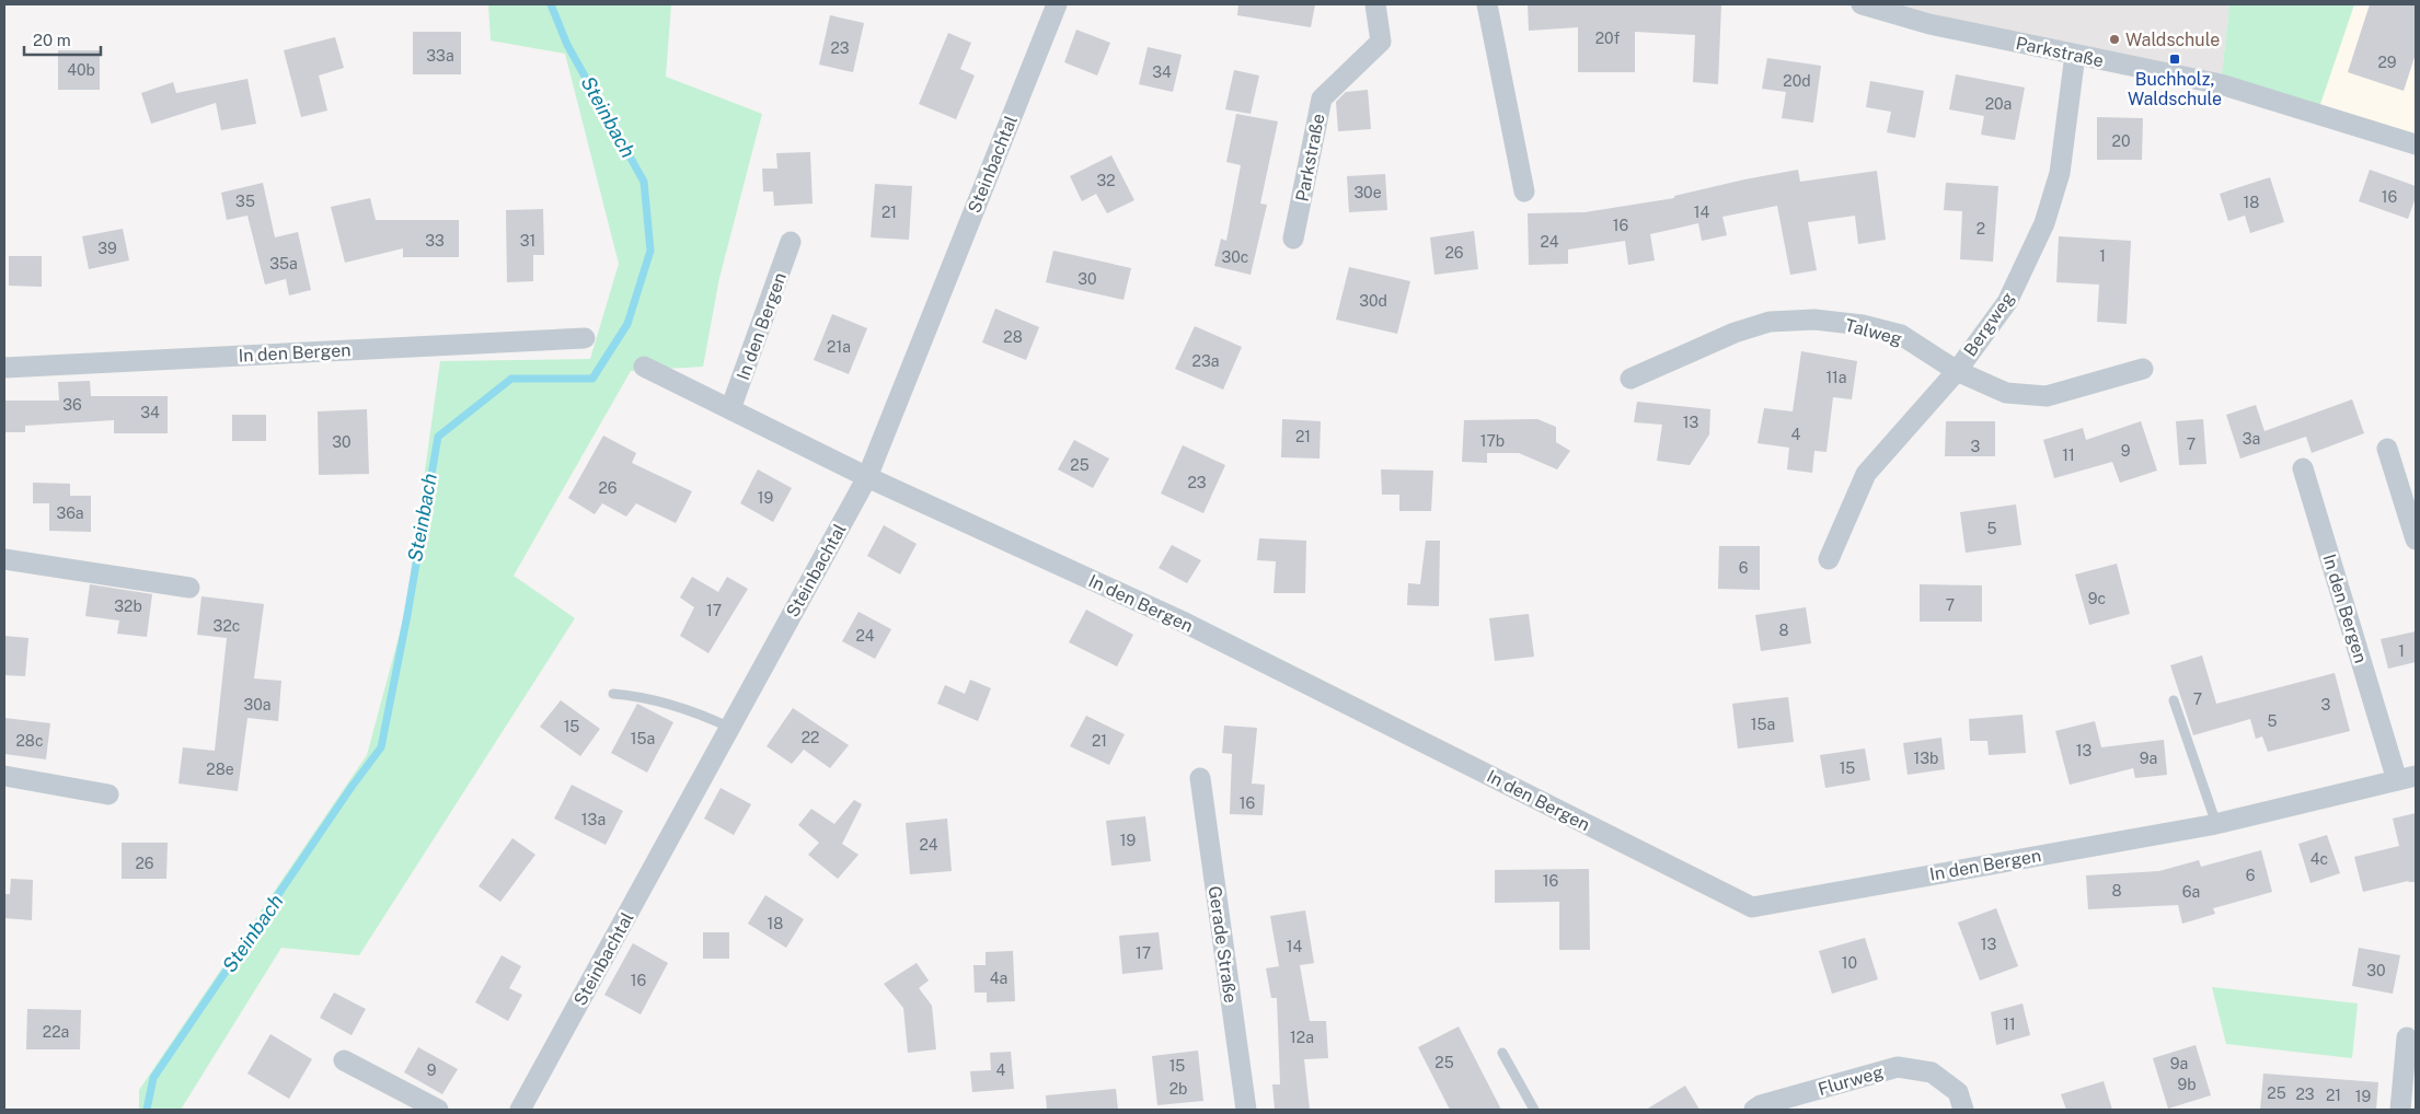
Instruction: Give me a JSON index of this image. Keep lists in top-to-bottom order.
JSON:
{
  "streets": {
    "street": [
      "Parkstraße",
      "Steinbachtal",
      "Bergweg",
      "In den Bergen",
      "Talweg",
      "Gerade Straße",
      "Flurweg"
    ]
  },
  "crossings": [
    ["Parkstraße", "Bergweg"],
    ["Steinbachtal", "In den Bergen"],
    ["Bergweg", "Talweg"]
  ],
  "water": ["Steinbach"],
  "places": {
    "other": ["Waldschule"],
    "transit": ["Buchholz, Waldschule"]
  },
  "house_numbers": [
    "20f",
    "23",
    "33a",
    "29",
    "40b",
    "34",
    "20d",
    "20a",
    "20",
    "32",
    "30e",
    "16",
    "35",
    "18",
    "21",
    "14",
    "16",
    "2",
    "33",
    "31",
    "24",
    "39",
    "26",
    "1",
    "30c",
    "35a",
    "30",
    "30d",
    "28",
    "21a",
    "23a",
    "11a",
    "36",
    "34",
    "13",
    "4",
    "21",
    "3a",
    "17b",
    "30",
    "7",
    "3",
    "9",
    "11",
    "25",
    "23",
    "26",
    "19",
    "36a",
    "5",
    "6",
    "9c",
    "7",
    "32b",
    "17",
    "32c",
    "8",
    "24",
    "1",
    "7",
    "30a",
    "3",
    "5",
    "15a",
    "15",
    "22",
    "15a",
    "28c",
    "21",
    "13",
    "13b",
    "9a",
    "15",
    "28e",
    "16",
    "13a",
    "19",
    "24",
    "4c",
    "26",
    "6",
    "16",
    "8",
    "6a",
    "18",
    "13",
    "14",
    "17",
    "10",
    "30",
    "4a",
    "16",
    "11",
    "22a",
    "12a",
    "25",
    "9a",
    "15",
    "9",
    "4",
    "9b",
    "2b",
    "25",
    "23",
    "21",
    "19"
  ],
  "scale_bar": "20 m"
}
